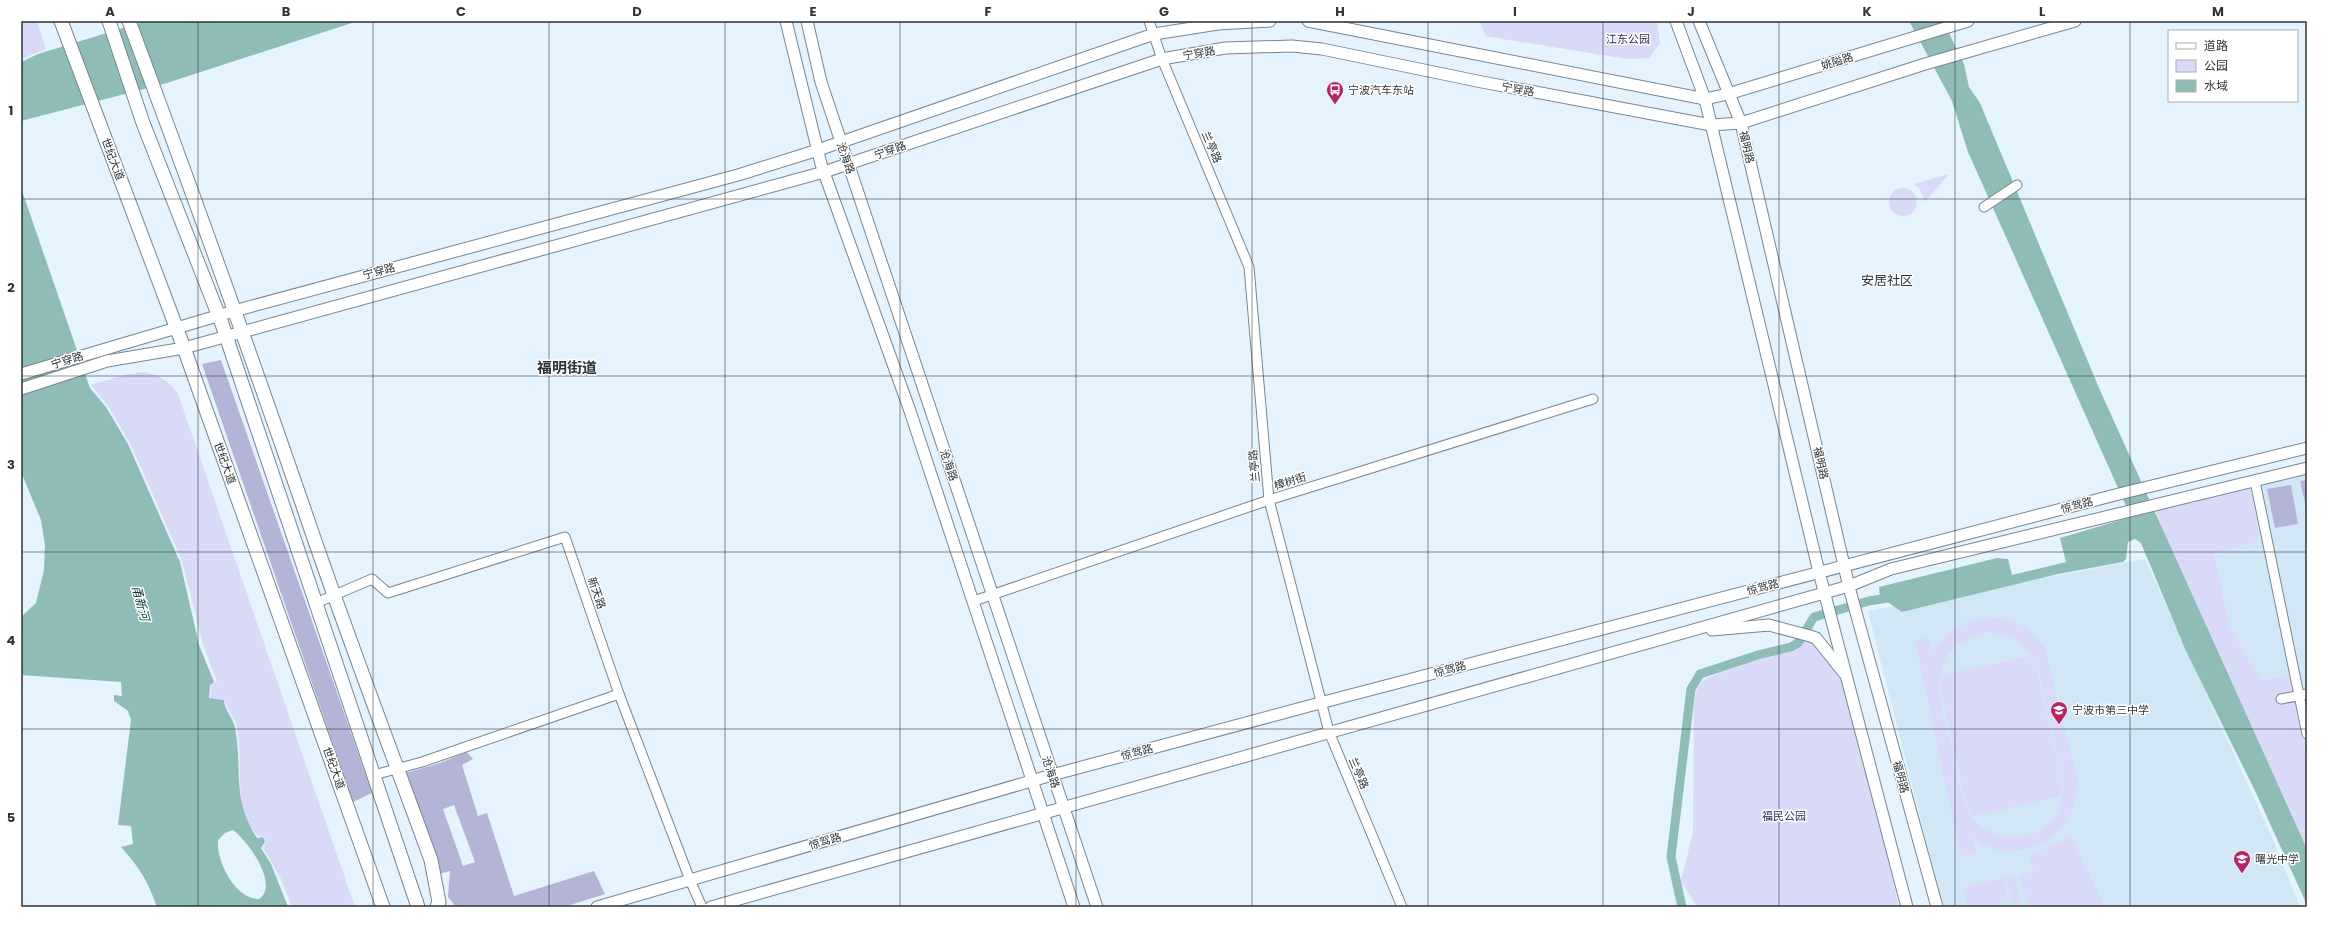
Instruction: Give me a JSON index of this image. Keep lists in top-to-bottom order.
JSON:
{
  "streets": {
    "highway": ["世纪大道"],
    "main road": [
      "宁穿路",
      "姚隘路",
      "福明路",
      "沧海路",
      "惊驾路"
    ],
    "street": ["兰亭路", "樟树街", "新天路"]
  },
  "crossings": [
    ["宁穿路", "兰亭路"],
    ["宁穿路", "沧海路"],
    ["宁穿路", "世纪大道"],
    ["姚隘路", "福明路"],
    ["兰亭路", "樟树街"],
    ["兰亭路", "惊驾路"],
    ["福明路", "惊驾路"],
    ["沧海路", "樟树街"],
    ["沧海路", "惊驾路"],
    ["惊驾路", "新天路"]
  ],
  "districts": ["安居社区", "福明街道"],
  "water": ["甬新河"],
  "parks": ["江东公园", "福民公园"],
  "places": {
    "bus stop": ["宁波汽车东站"],
    "school or university": ["宁波市第三中学", "曙光中学"]
  },
  "legend": ["道路", "公园", "水域"],
  "grid": {
    "columns": [
      "A",
      "B",
      "C",
      "D",
      "E",
      "F",
      "G",
      "H",
      "I",
      "J",
      "K",
      "L",
      "M"
    ],
    "rows": [
      "1",
      "2",
      "3",
      "4",
      "5"
    ]
  }
}
